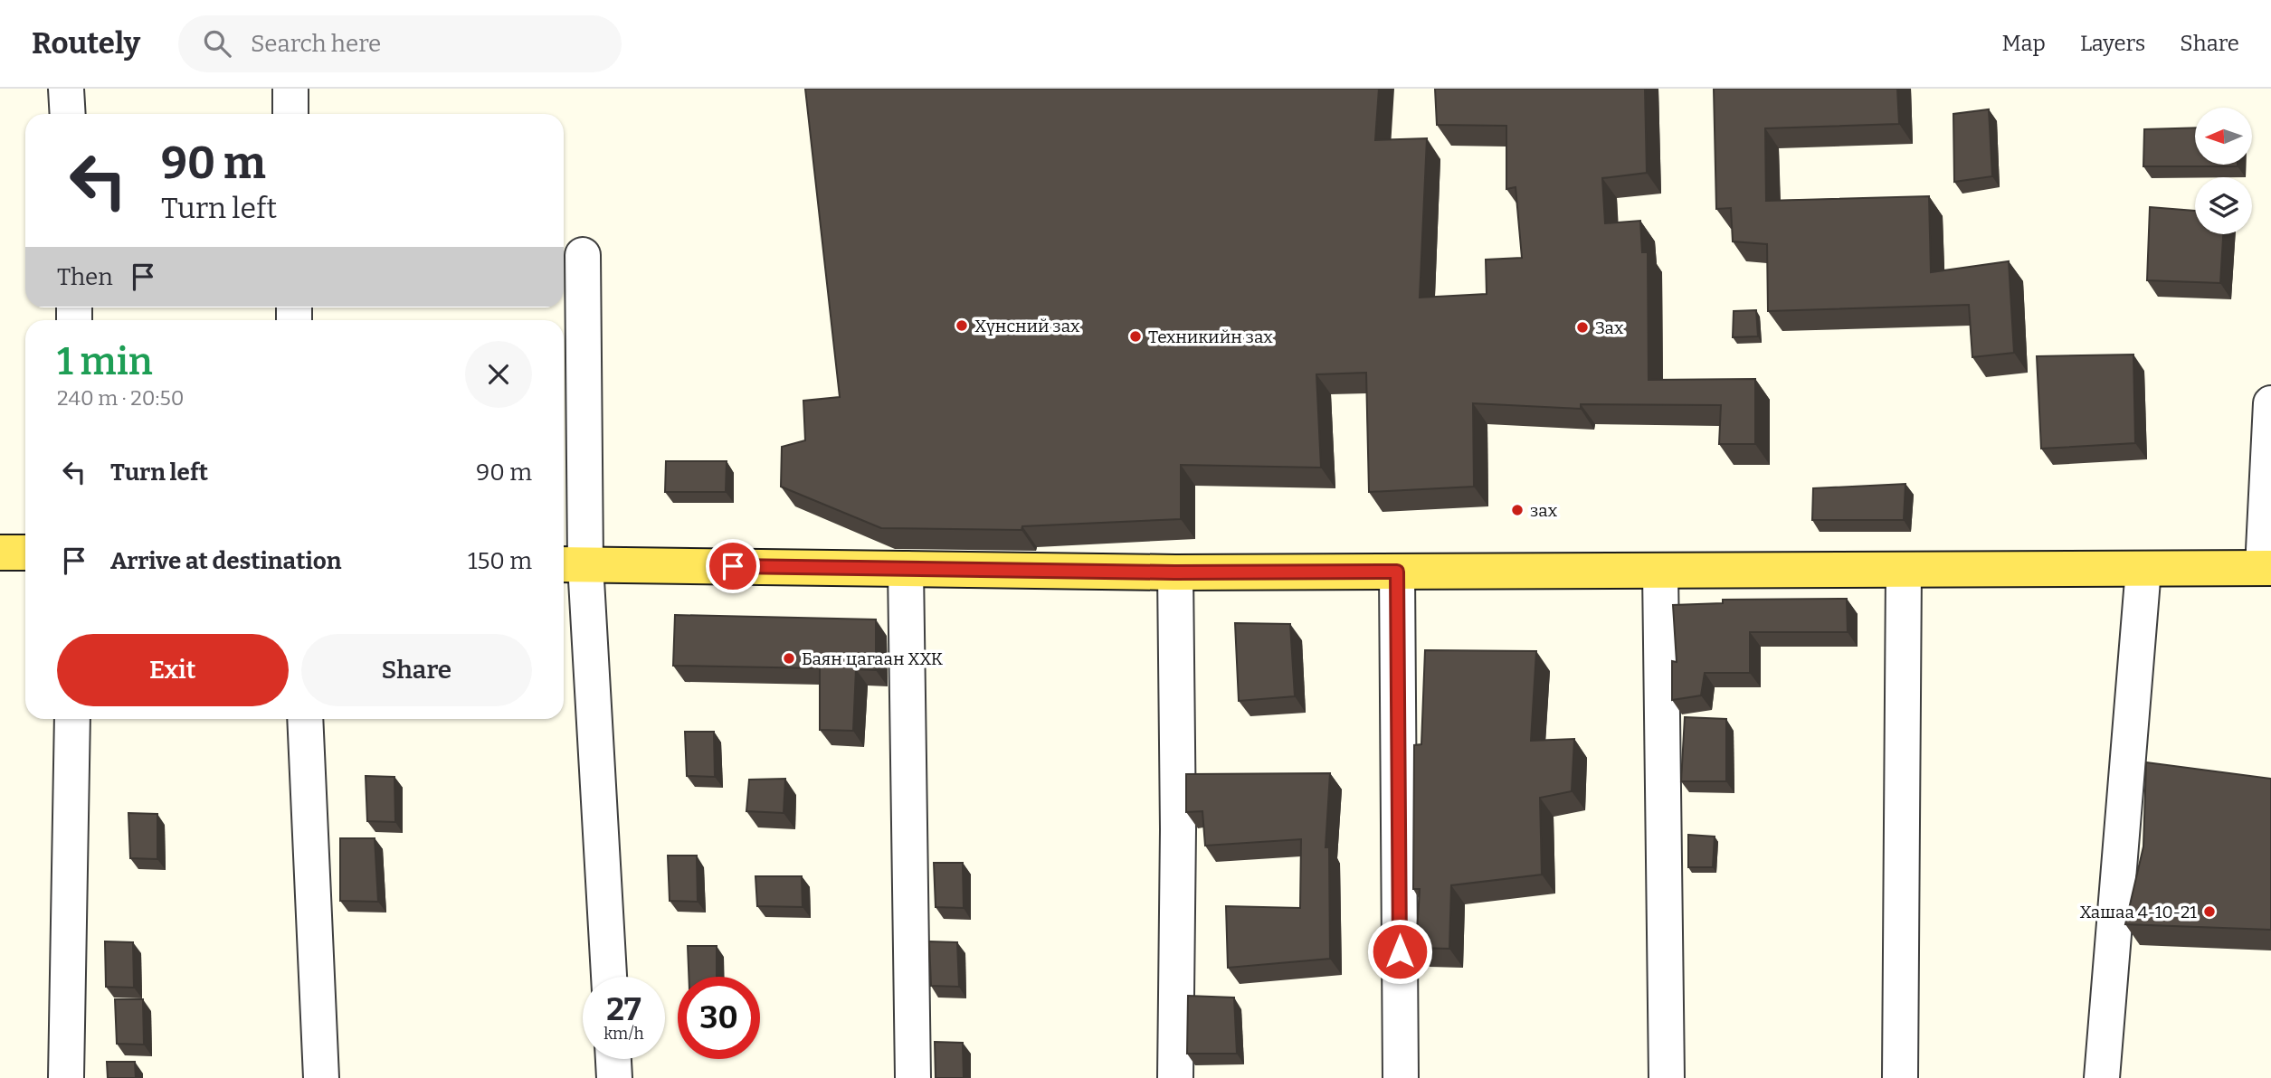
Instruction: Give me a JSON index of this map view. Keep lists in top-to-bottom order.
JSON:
{
  "places": [
    "Хүнсний зах",
    "Зах",
    "Техникийн зах",
    "зах",
    "Баян цагаан ХХК",
    "Хашаа 4-10-21"
  ],
  "north": "left",
  "page": {
    "header": "Routely",
    "search": "Search here",
    "nav": ["Map", "Layers", "Share"],
    "turn": ["90 m", "Turn left"],
    "then": "Then",
    "heading": ["1 min", "240 m · 20:50"],
    "list": [
      {
        "name": "Turn left",
        "value": "90 m"
      },
      {
        "name": "Arrive at destination",
        "value": "150 m"
      }
    ],
    "buttons": ["Exit", "Share"],
    "speed": "27 km/h",
    "limit": "30"
  }
}
